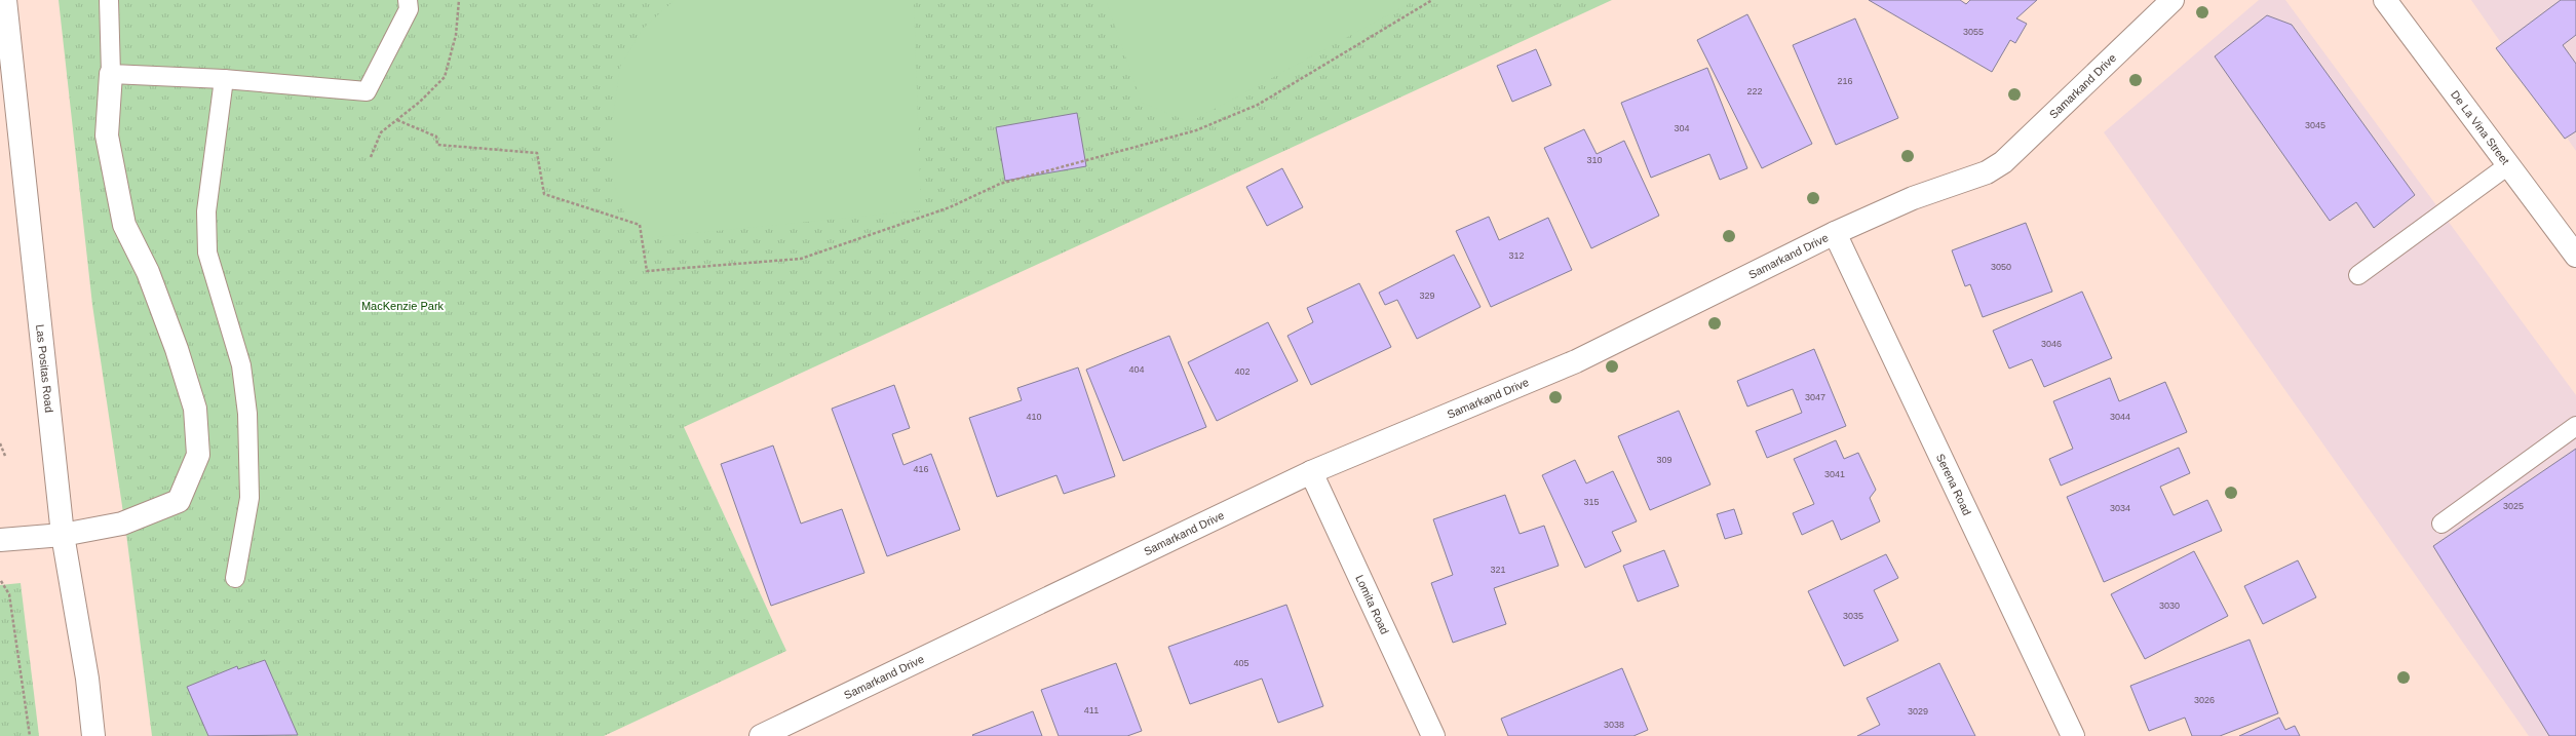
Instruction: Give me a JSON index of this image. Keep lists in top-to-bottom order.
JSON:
{
  "streets": {
    "street": [
      "Samarkand Drive",
      "De La Vina Street",
      "Las Positas Road",
      "Serena Road",
      "Lomita Road"
    ]
  },
  "crossings": [
    ["Samarkand Drive", "Serena Road"],
    ["Samarkand Drive", "Lomita Road"]
  ],
  "parks": ["MacKenzie Park"],
  "house_numbers": [
    "3055",
    "216",
    "222",
    "3045",
    "304",
    "310",
    "312",
    "3050",
    "329",
    "3046",
    "404",
    "402",
    "3047",
    "410",
    "3044",
    "309",
    "416",
    "3041",
    "315",
    "3025",
    "3034",
    "321",
    "3030",
    "3035",
    "405",
    "3026",
    "411",
    "3029",
    "3038"
  ]
}
